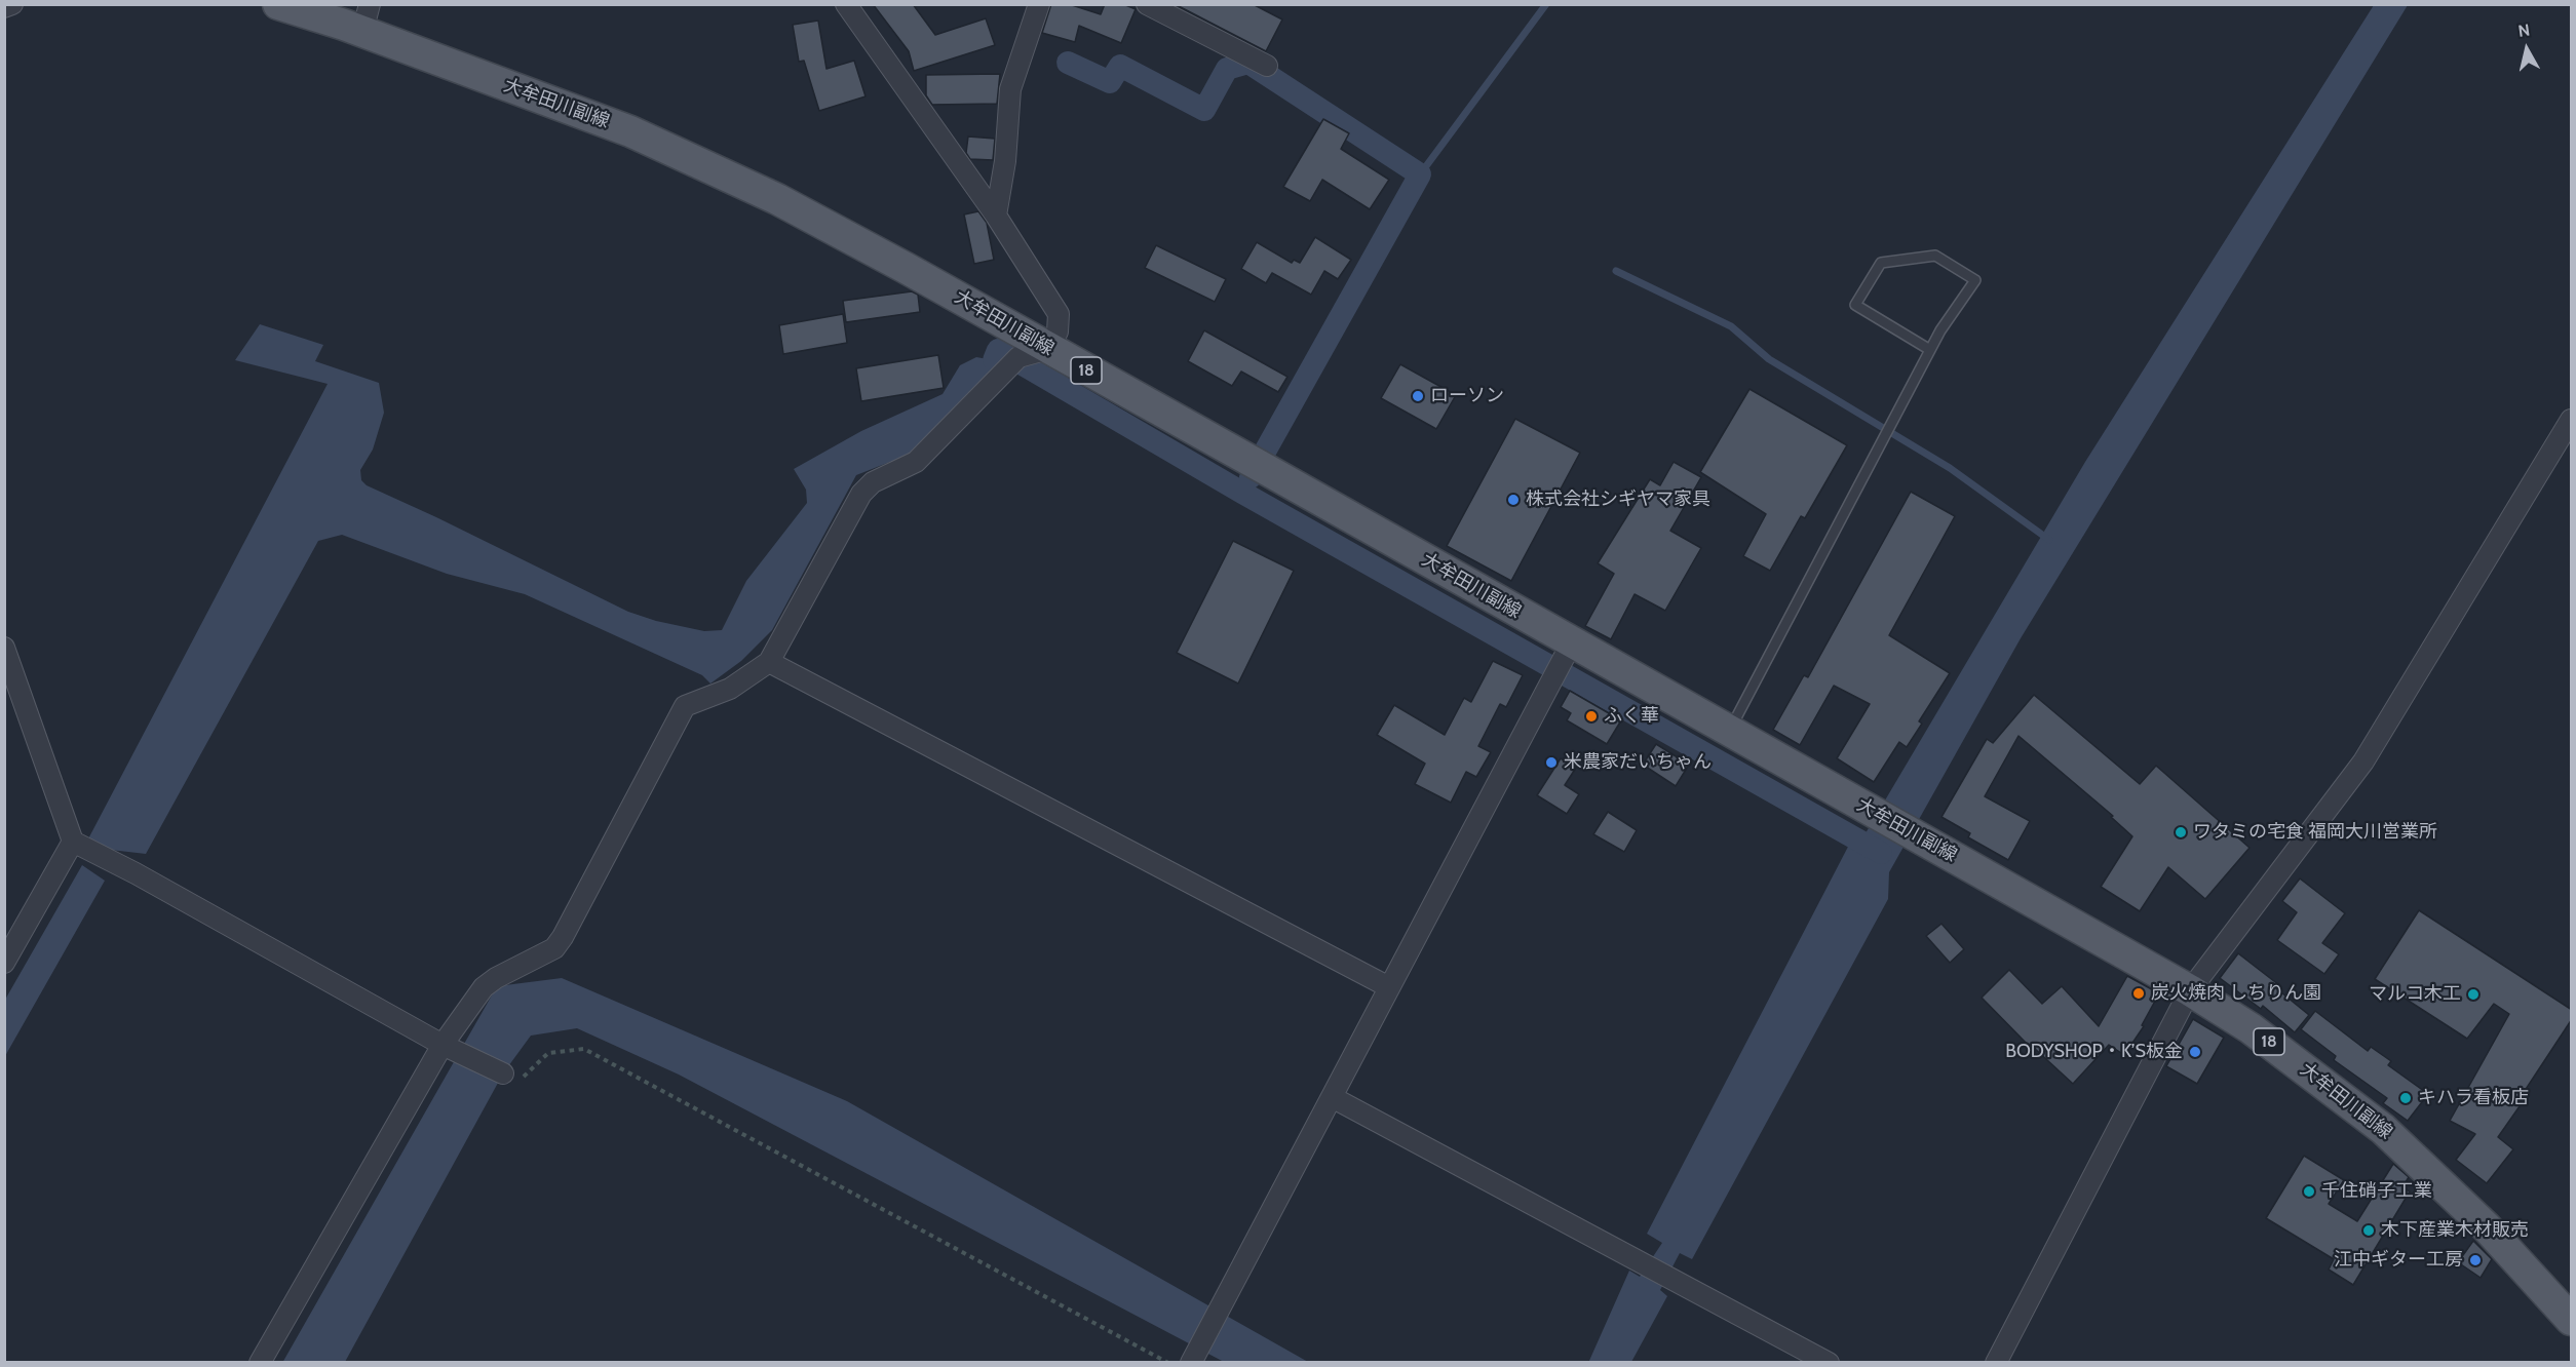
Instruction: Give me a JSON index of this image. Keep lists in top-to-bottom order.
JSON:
{
  "streets": {
    "main road": ["大牟田川副線", "18"]
  },
  "places": [
    "ローソン",
    "株式会社シギヤマ家具",
    "ふく華",
    "米農家だいちゃん",
    "ワタミの宅食 福岡大川営業所",
    "炭火焼肉 しちりん園",
    "マルコ木工",
    "BODYSHOP・K’S板金",
    "キハラ看板店",
    "千住硝子工業",
    "木下産業木材販売",
    "江中ギター工房"
  ],
  "north": "top"
}
